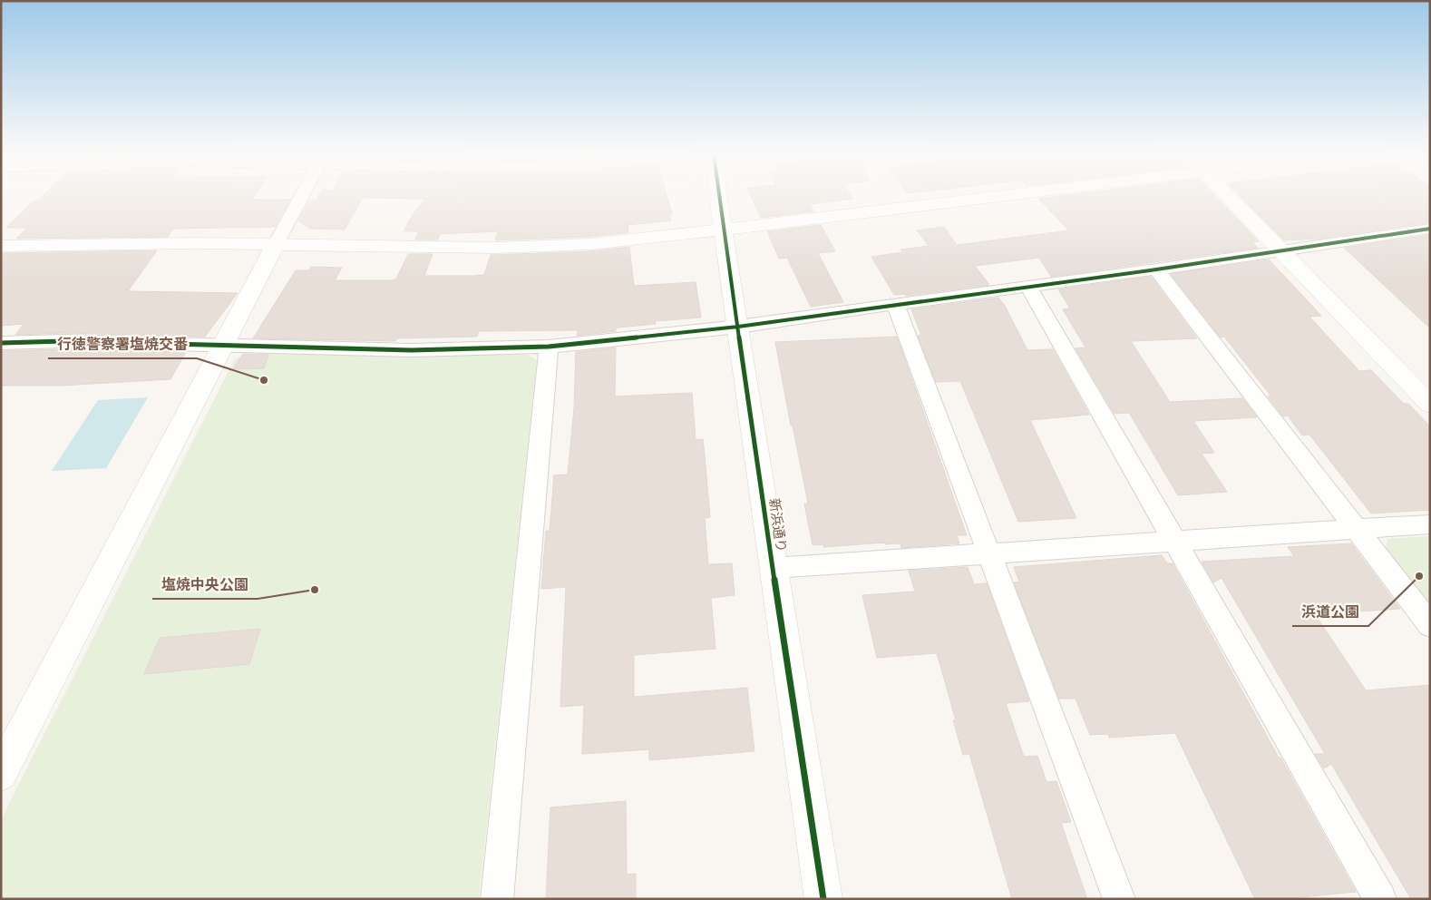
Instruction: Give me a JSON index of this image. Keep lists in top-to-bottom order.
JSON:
{
  "streets": {
    "street": ["新浜通り"]
  },
  "places": ["行徳警察署塩焼交番", "浜道公園", "塩焼中央公園"]
}
